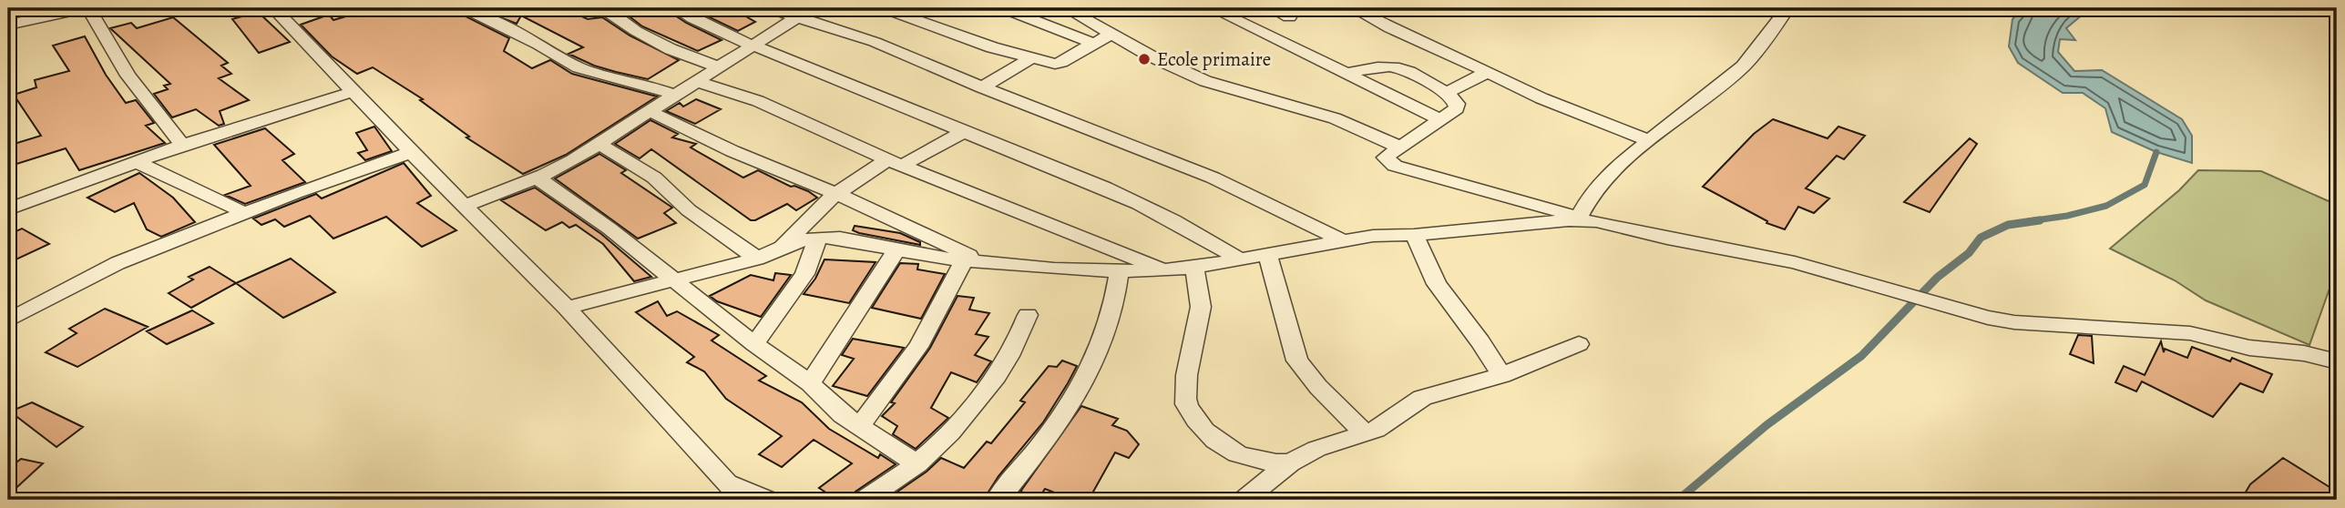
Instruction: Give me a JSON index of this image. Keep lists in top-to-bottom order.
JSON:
{
  "places": ["Ecole primaire"]
}
